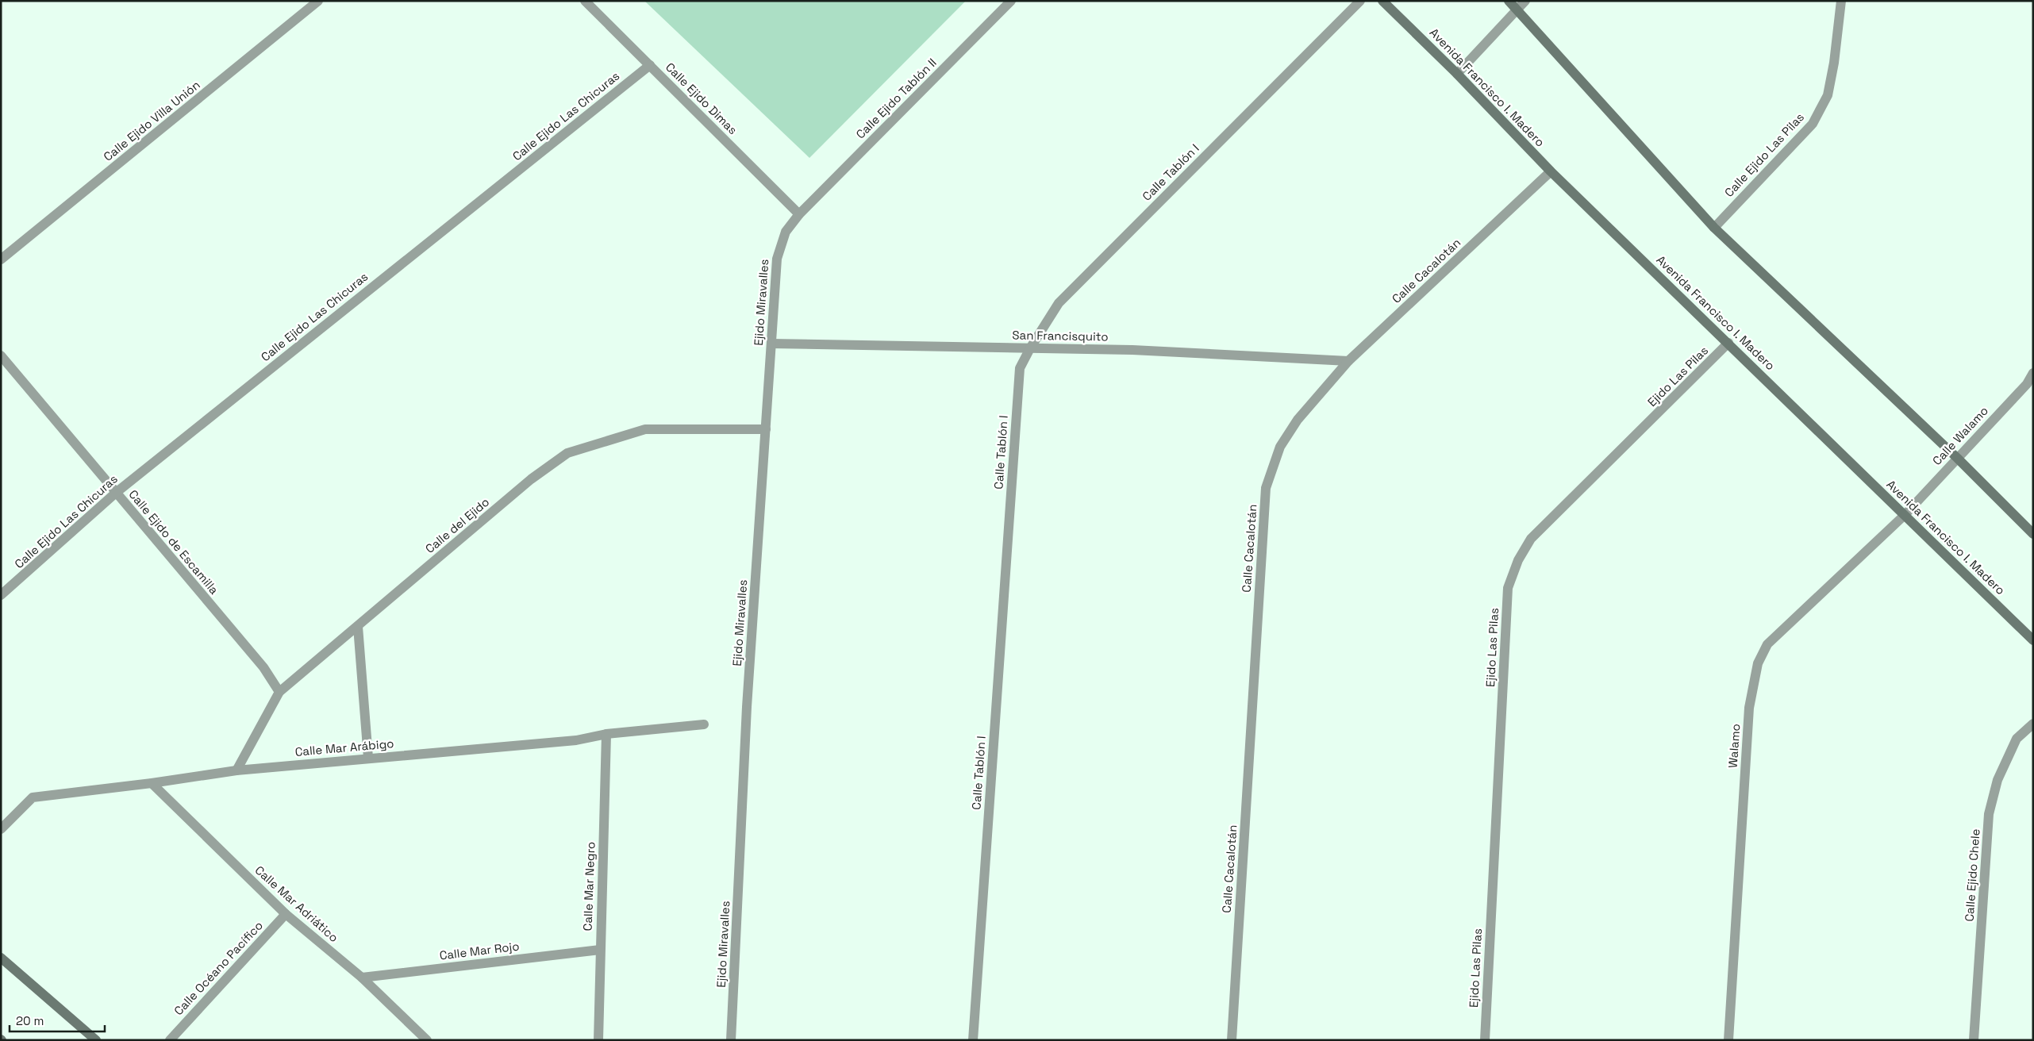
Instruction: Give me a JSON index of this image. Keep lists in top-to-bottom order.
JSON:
{
  "streets": {
    "street": [
      "Avenida Francisco I. Madero",
      "Calle Ejido Dimas",
      "Calle Ejido Tablón II",
      "Calle Ejido Las Chicuras",
      "Calle Ejido Villa Unión",
      "Calle Ejido Las Pilas",
      "Calle Tablón I",
      "Calle Cacalotán",
      "Ejido Miravalles",
      "San Francisquito",
      "Ejido Las Pilas",
      "Calle Walamo",
      "Calle del Ejido",
      "Calle Ejido de Escamilla",
      "Walamo",
      "Calle Mar Arábigo",
      "Calle Ejido Chele",
      "Calle Mar Negro",
      "Calle Mar Adriático",
      "Calle Mar Rojo",
      "Calle Océano Pacífico"
    ]
  },
  "crossings": [
    ["Avenida Francisco I. Madero", "Calle Cacalotán"],
    ["Avenida Francisco I. Madero", "Ejido Las Pilas"],
    ["Avenida Francisco I. Madero", "Calle Walamo"],
    ["Avenida Francisco I. Madero", "Walamo"],
    ["Calle Ejido Dimas", "Calle Ejido Tablón II"],
    ["Calle Ejido Dimas", "Calle Ejido Las Chicuras"],
    ["Calle Ejido Dimas", "Ejido Miravalles"],
    ["Calle Ejido Tablón II", "Ejido Miravalles"],
    ["Calle Ejido Las Chicuras", "Calle Ejido de Escamilla"],
    ["Calle Tablón I", "San Francisquito"],
    ["Calle Cacalotán", "San Francisquito"],
    ["Ejido Miravalles", "San Francisquito"],
    ["Ejido Miravalles", "Calle del Ejido"],
    ["Calle Walamo", "Walamo"],
    ["Calle del Ejido", "Calle Ejido de Escamilla"],
    ["Calle del Ejido", "Calle Mar Arábigo"],
    ["Calle Mar Arábigo", "Calle Mar Negro"],
    ["Calle Mar Arábigo", "Calle Mar Adriático"],
    ["Calle Mar Negro", "Calle Mar Rojo"],
    ["Calle Mar Adriático", "Calle Mar Rojo"],
    ["Calle Mar Adriático", "Calle Océano Pacífico"]
  ],
  "scale_bar": "20 m"
}
